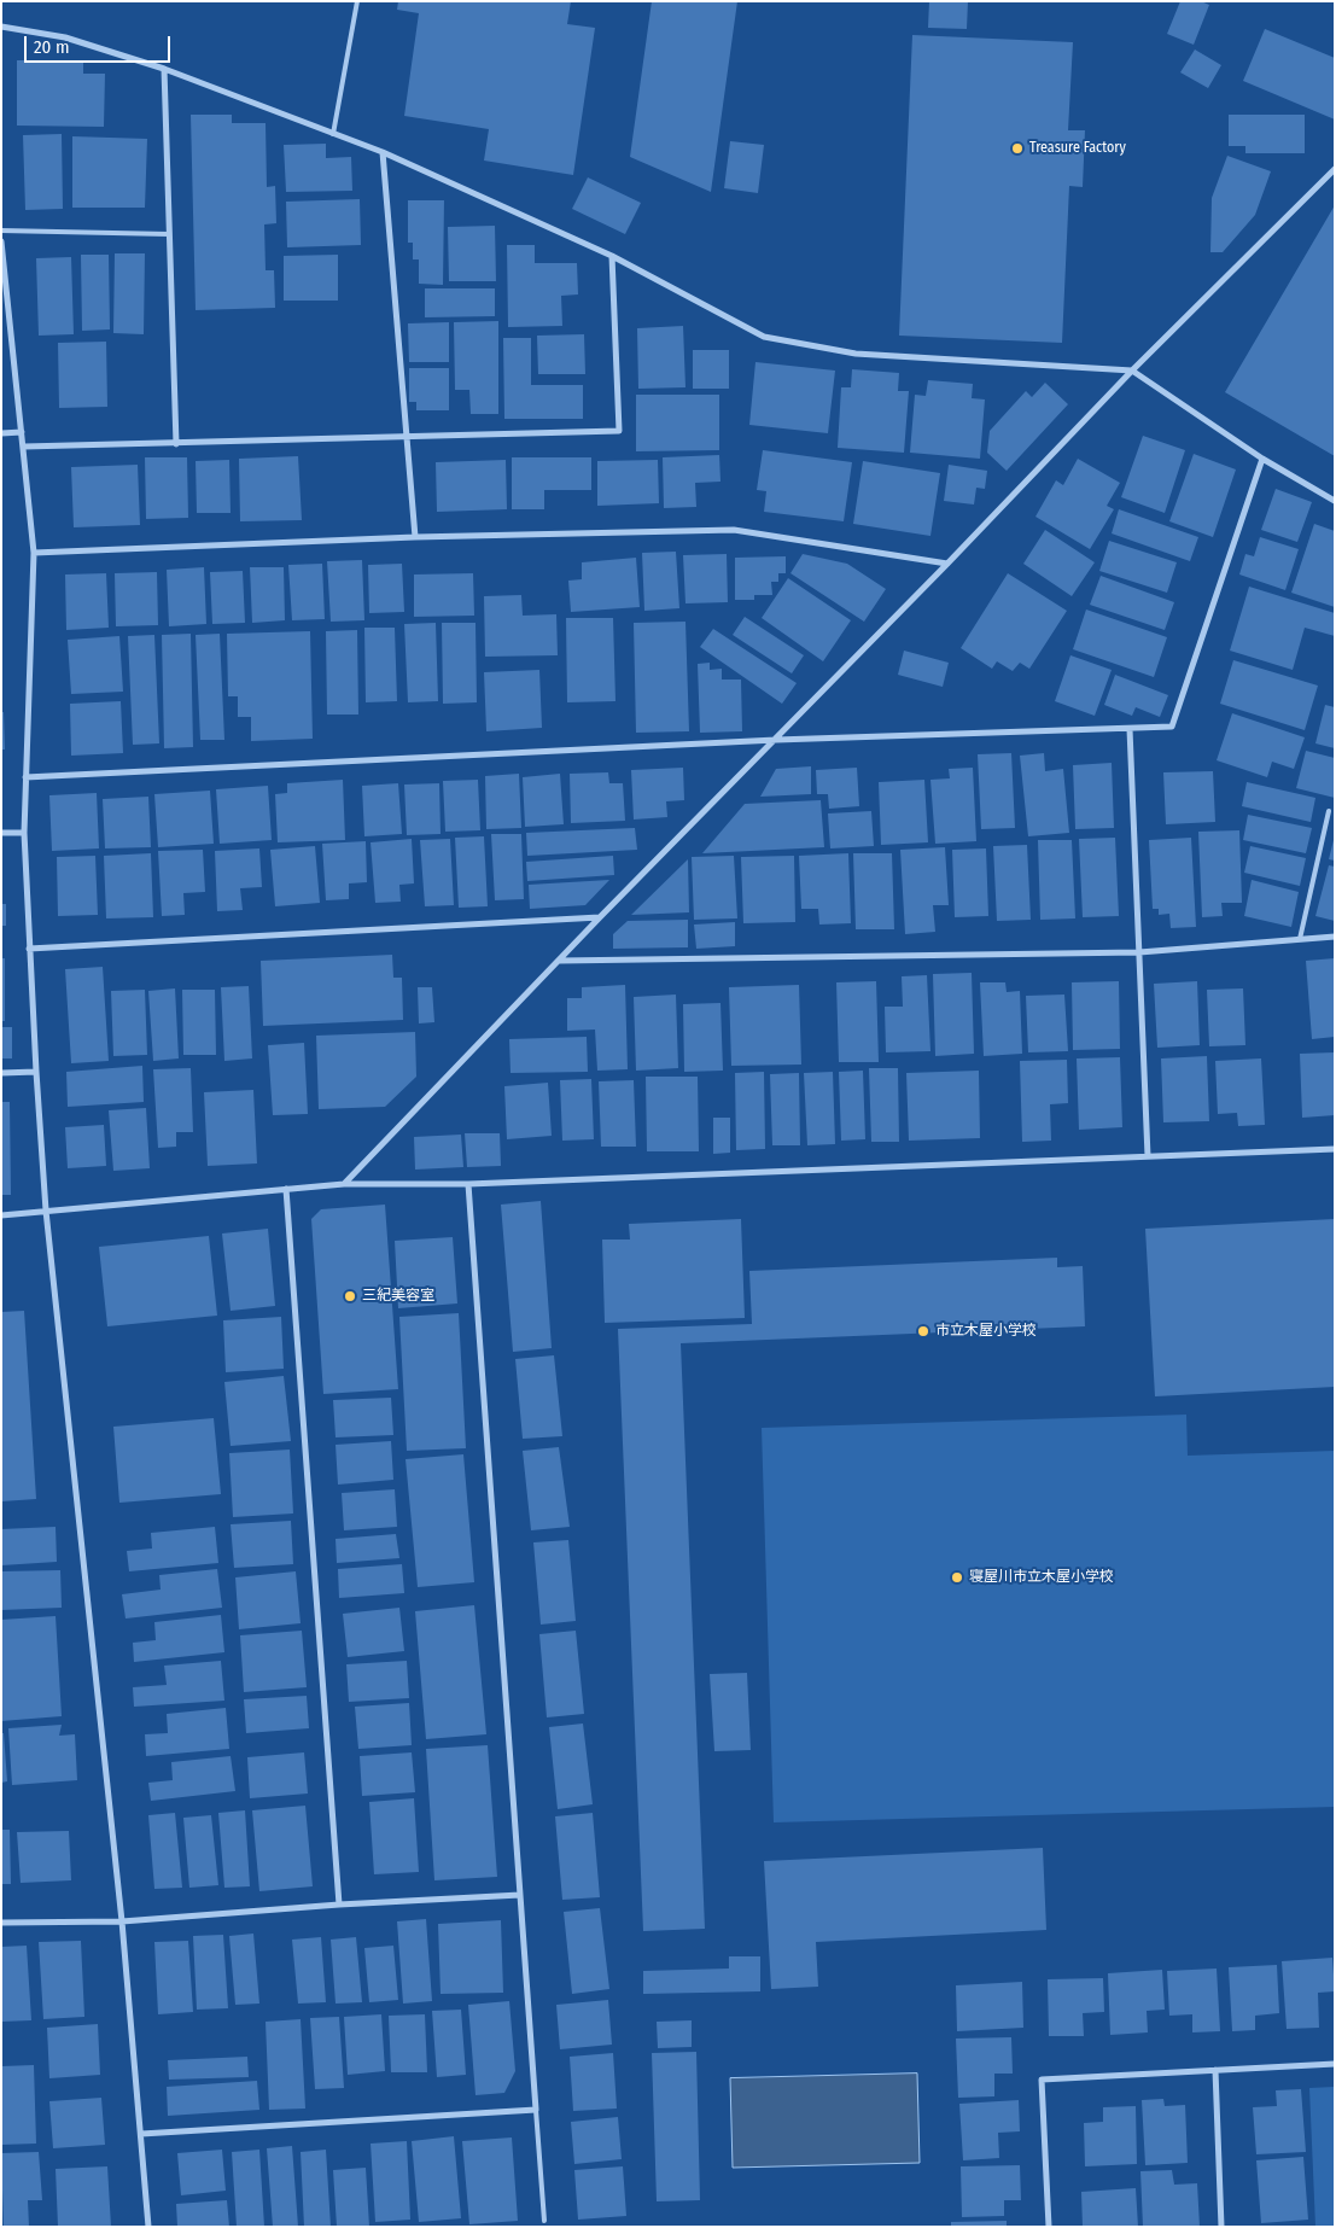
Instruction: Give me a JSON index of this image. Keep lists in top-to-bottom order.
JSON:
{
  "places": [
    "Treasure Factory",
    "三紀美容室",
    "市立木屋小学校",
    "寝屋川市立木屋小学校"
  ],
  "scale_bar": "20 m"
}
